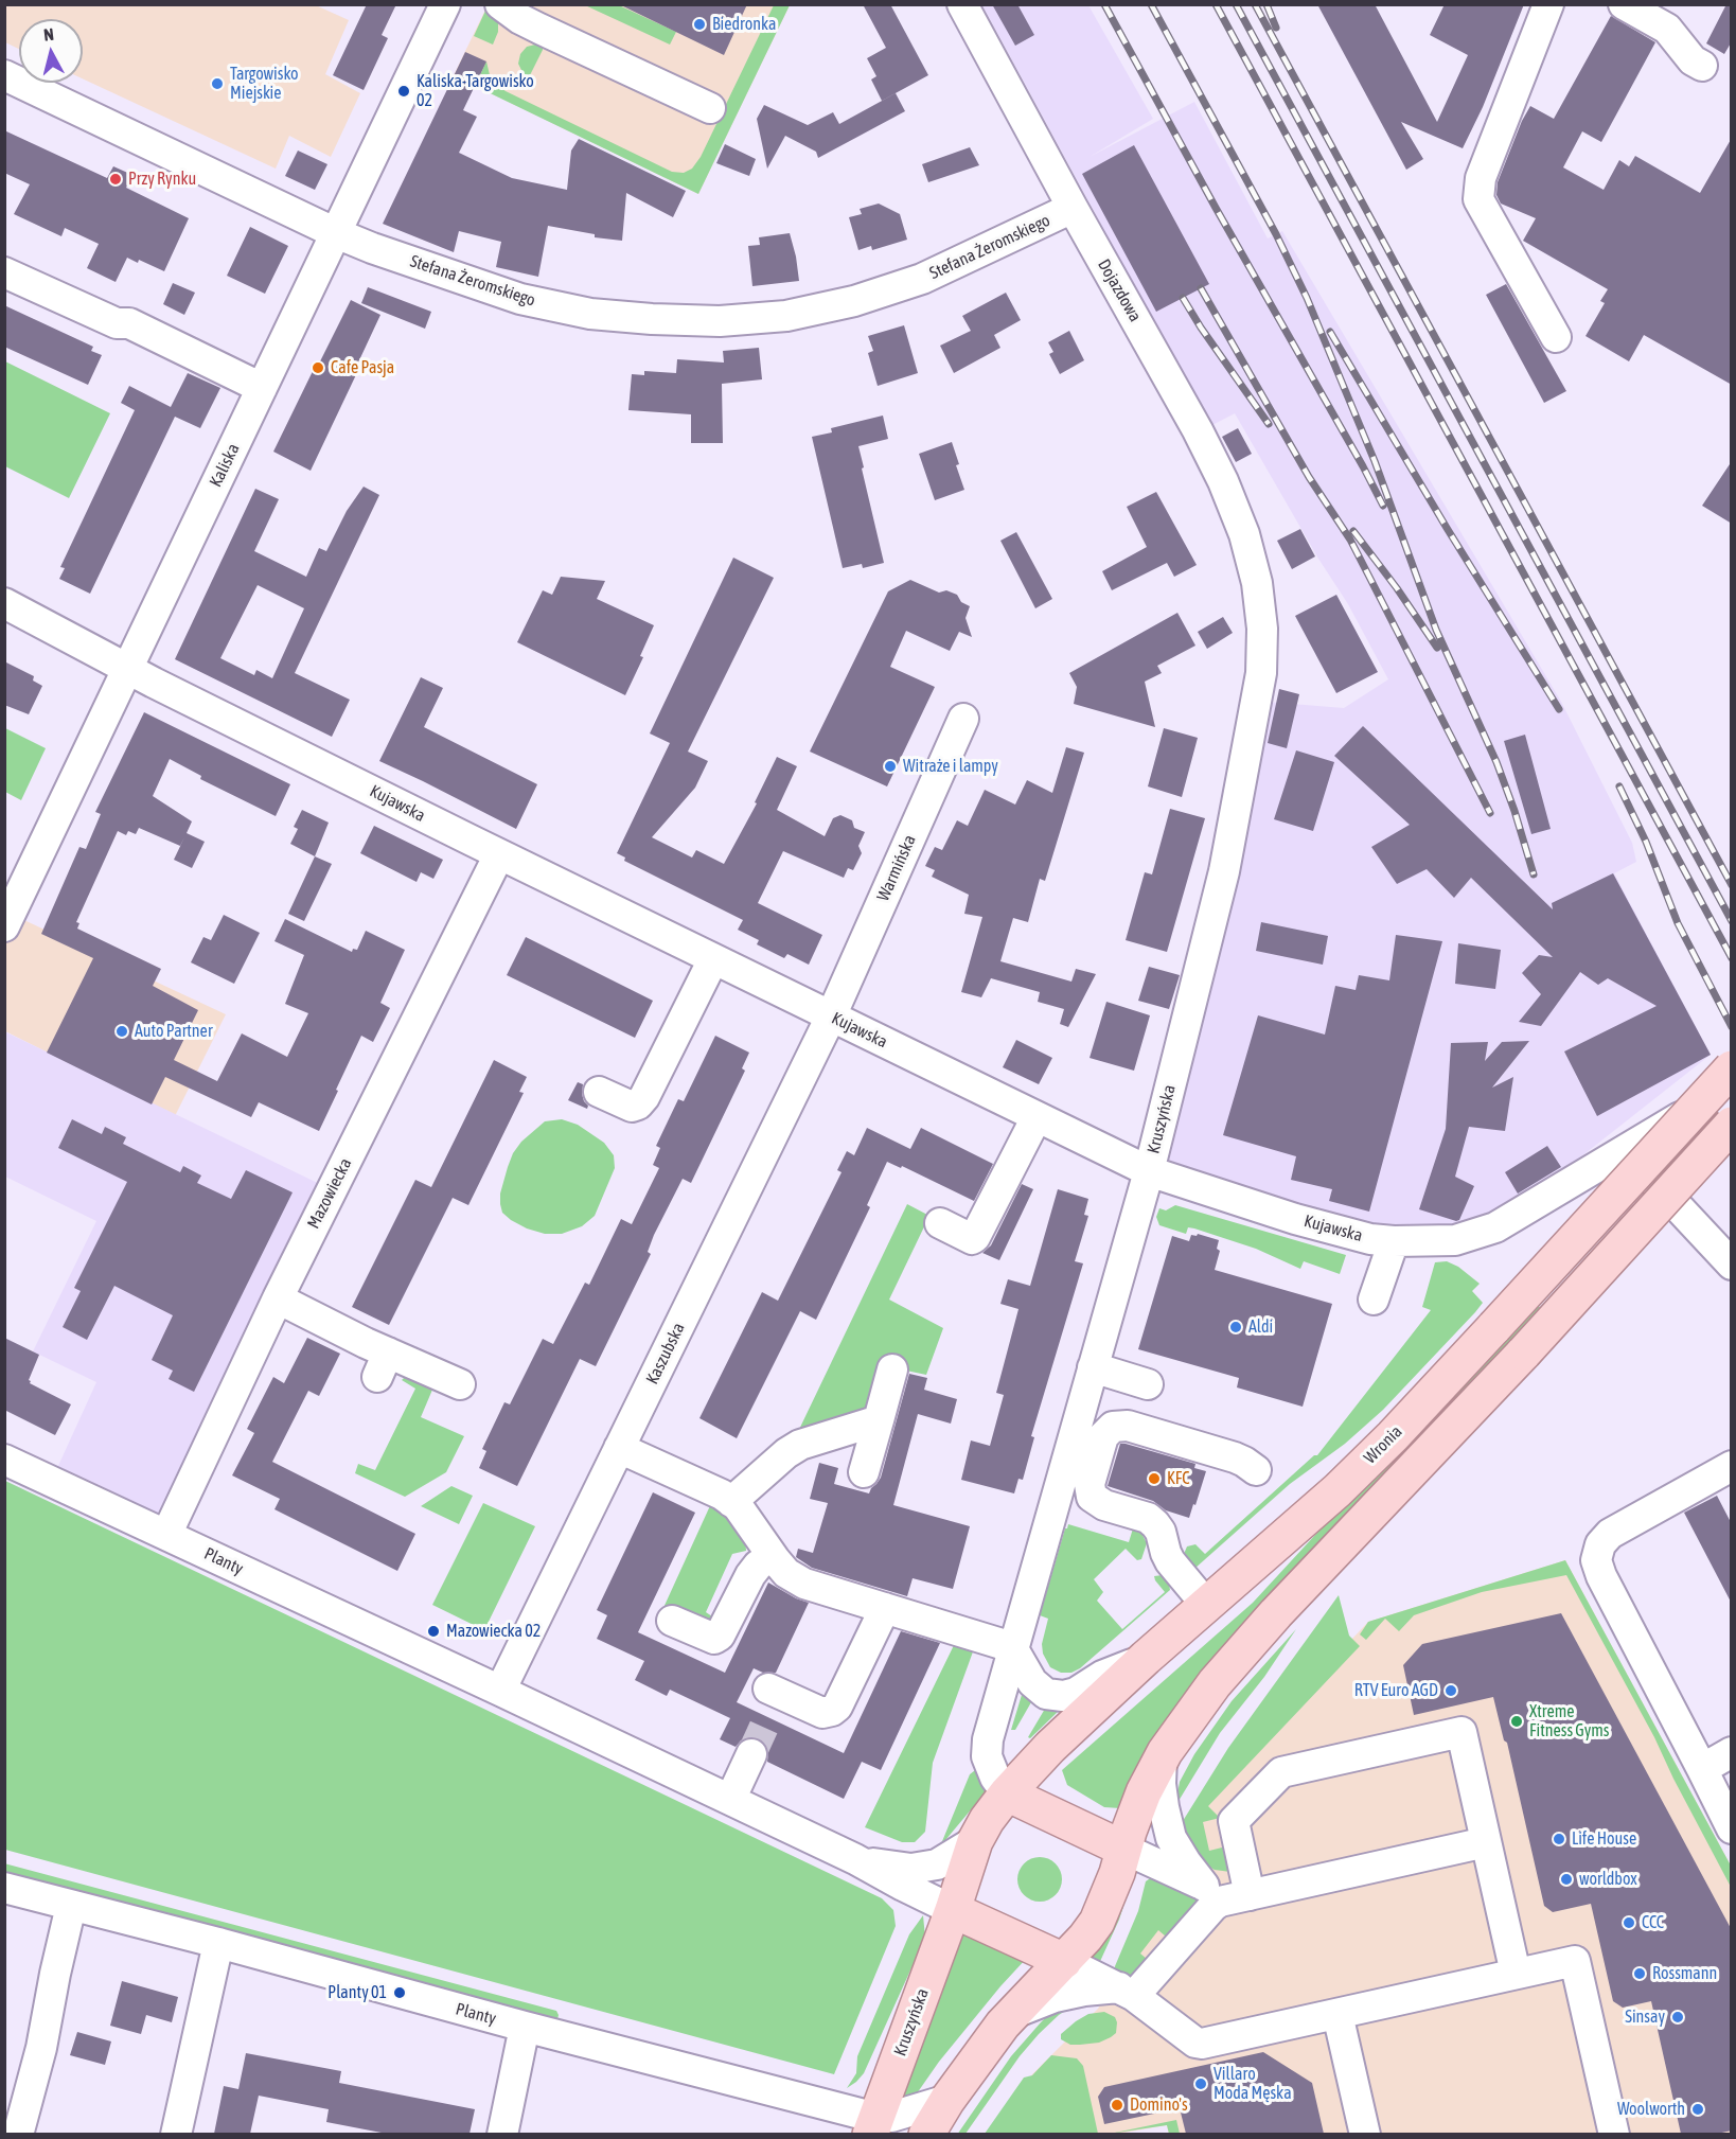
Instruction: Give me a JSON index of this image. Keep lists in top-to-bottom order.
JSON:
{
  "streets": {
    "main road": ["Kruszyńska", "Wronia"],
    "street": [
      "Stefana Żeromskiego",
      "Dojazdowa",
      "Kaliska",
      "Kujawska",
      "Warmińska",
      "Mazowiecka",
      "Kaszubska",
      "Planty"
    ]
  },
  "crossings": [
    ["Stefana Żeromskiego", "Dojazdowa"],
    ["Stefana Żeromskiego", "Kaliska"],
    ["Dojazdowa", "Kruszyńska"],
    ["Kaliska", "Kujawska"],
    ["Kujawska", "Warmińska"],
    ["Kujawska", "Kruszyńska"],
    ["Kujawska", "Mazowiecka"],
    ["Kujawska", "Kaszubska"],
    ["Warmińska", "Kaszubska"],
    ["Kruszyńska", "Wronia"],
    ["Kruszyńska", "Planty"],
    ["Mazowiecka", "Planty"],
    ["Kaszubska", "Planty"],
    ["Wronia", "Planty"]
  ],
  "places": [
    "Biedronka",
    "Targowisko Miejskie",
    "Kaliska-Targowisko 02",
    "Przy Rynku",
    "Cafe Pasja",
    "Witraże i lampy",
    "Auto Partner",
    "Aldi",
    "KFC",
    "Mazowiecka 02",
    "RTV Euro AGD",
    "Xtreme Fitness Gyms",
    "Life House",
    "worldbox",
    "CCC",
    "Rossmann",
    "Planty 01",
    "Sinsay",
    "Villaro Moda Męska",
    "Domino's",
    "Woolworth"
  ],
  "north": "top"
}
